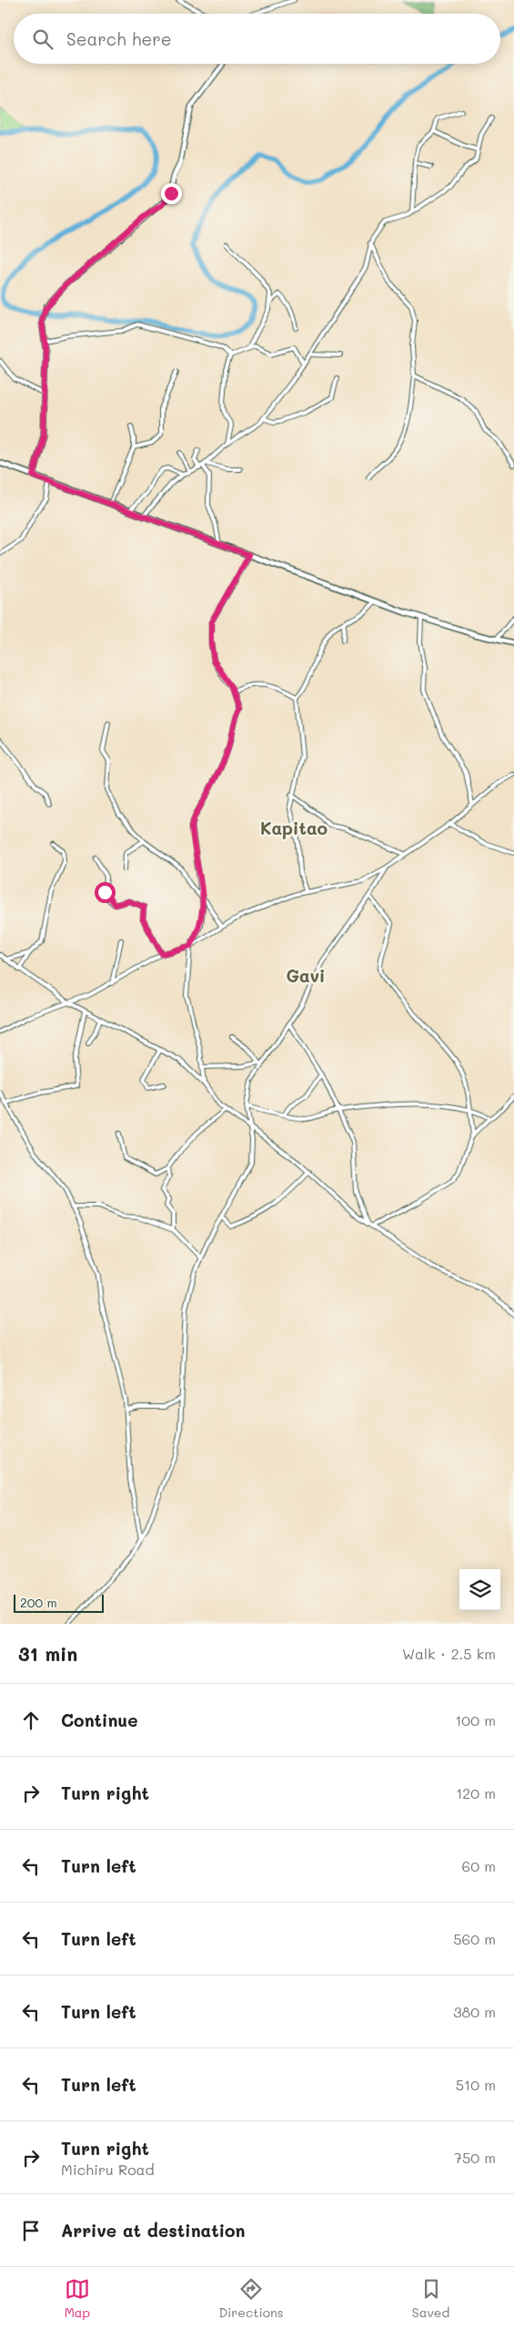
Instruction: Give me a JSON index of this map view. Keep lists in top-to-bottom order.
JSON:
{
  "districts": ["Kapitao", "Gavi"],
  "scale_bar": "200 m",
  "page": {
    "search": "Search here",
    "scale": "200 m",
    "heading": ["31 min", "Walk · 2.5 km"],
    "list": [
      ["Continue", "100 m"],
      ["Turn right", "120 m"],
      ["Turn left", "60 m"],
      ["Turn left", "560 m"],
      ["Turn left", "380 m"],
      ["Turn left", "510 m"],
      ["Turn right", "Michiru Road", "750 m"],
      "Arrive at destination"
    ],
    "nav": ["Map", "Directions", "Saved"]
  }
}
